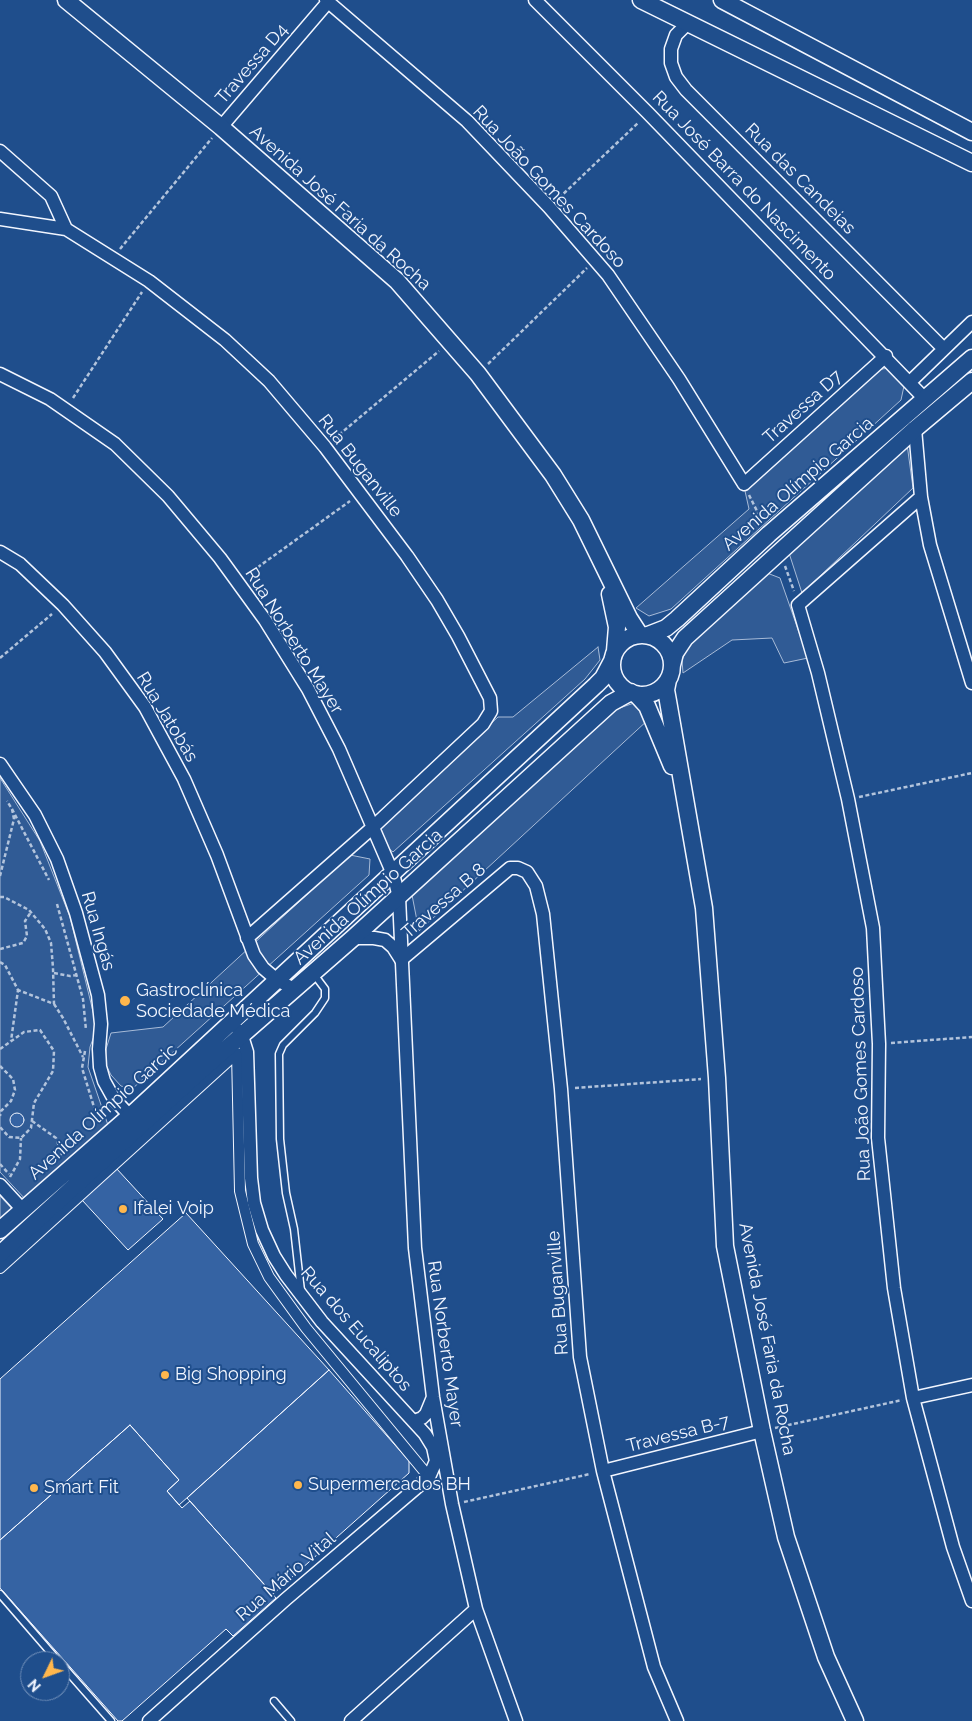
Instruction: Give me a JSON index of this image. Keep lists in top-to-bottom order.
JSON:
{
  "streets": {
    "street": [
      "Travessa D4",
      "Rua das Candeias",
      "Rua José Barra do Nascimento",
      "Rua João Gomes Cardoso",
      "Avenida José Faria da Rocha",
      "Travessa D7",
      "Rua Buganville",
      "Avenida Olímpio Garcia",
      "Rua Norberto Mayer",
      "Rua Jatobás",
      "Travessa B 8",
      "Rua Ingás",
      "Avenida Olímpio Garcic",
      "Rua dos Eucaliptos",
      "Travessa B-7",
      "Rua Mário Vital"
    ]
  },
  "crossings": [
    ["Travessa D4", "Rua João Gomes Cardoso"],
    ["Travessa D4", "Avenida José Faria da Rocha"],
    ["Rua José Barra do Nascimento", "Travessa D7"],
    ["Rua José Barra do Nascimento", "Avenida Olímpio Garcia"],
    ["Rua João Gomes Cardoso", "Travessa D7"],
    ["Avenida José Faria da Rocha", "Avenida Olímpio Garcia"],
    ["Avenida José Faria da Rocha", "Travessa B-7"],
    ["Rua Buganville", "Rua Norberto Mayer"],
    ["Rua Buganville", "Travessa B 8"],
    ["Rua Buganville", "Travessa B-7"],
    ["Avenida Olímpio Garcia", "Rua Norberto Mayer"],
    ["Avenida Olímpio Garcia", "Rua Jatobás"],
    ["Avenida Olímpio Garcia", "Avenida Olímpio Garcic"],
    ["Avenida Olímpio Garcia", "Rua dos Eucaliptos"],
    ["Rua Norberto Mayer", "Travessa B 8"],
    ["Rua Ingás", "Avenida Olímpio Garcic"],
    ["Avenida Olímpio Garcic", "Rua dos Eucaliptos"],
    ["Rua dos Eucaliptos", "Rua Mário Vital"]
  ],
  "places": [
    "Gastroclínica Sociedade Médica",
    "Ifalei Voip",
    "Big Shopping",
    "Supermercados BH",
    "Smart Fit"
  ],
  "north": "bottom left"
}
